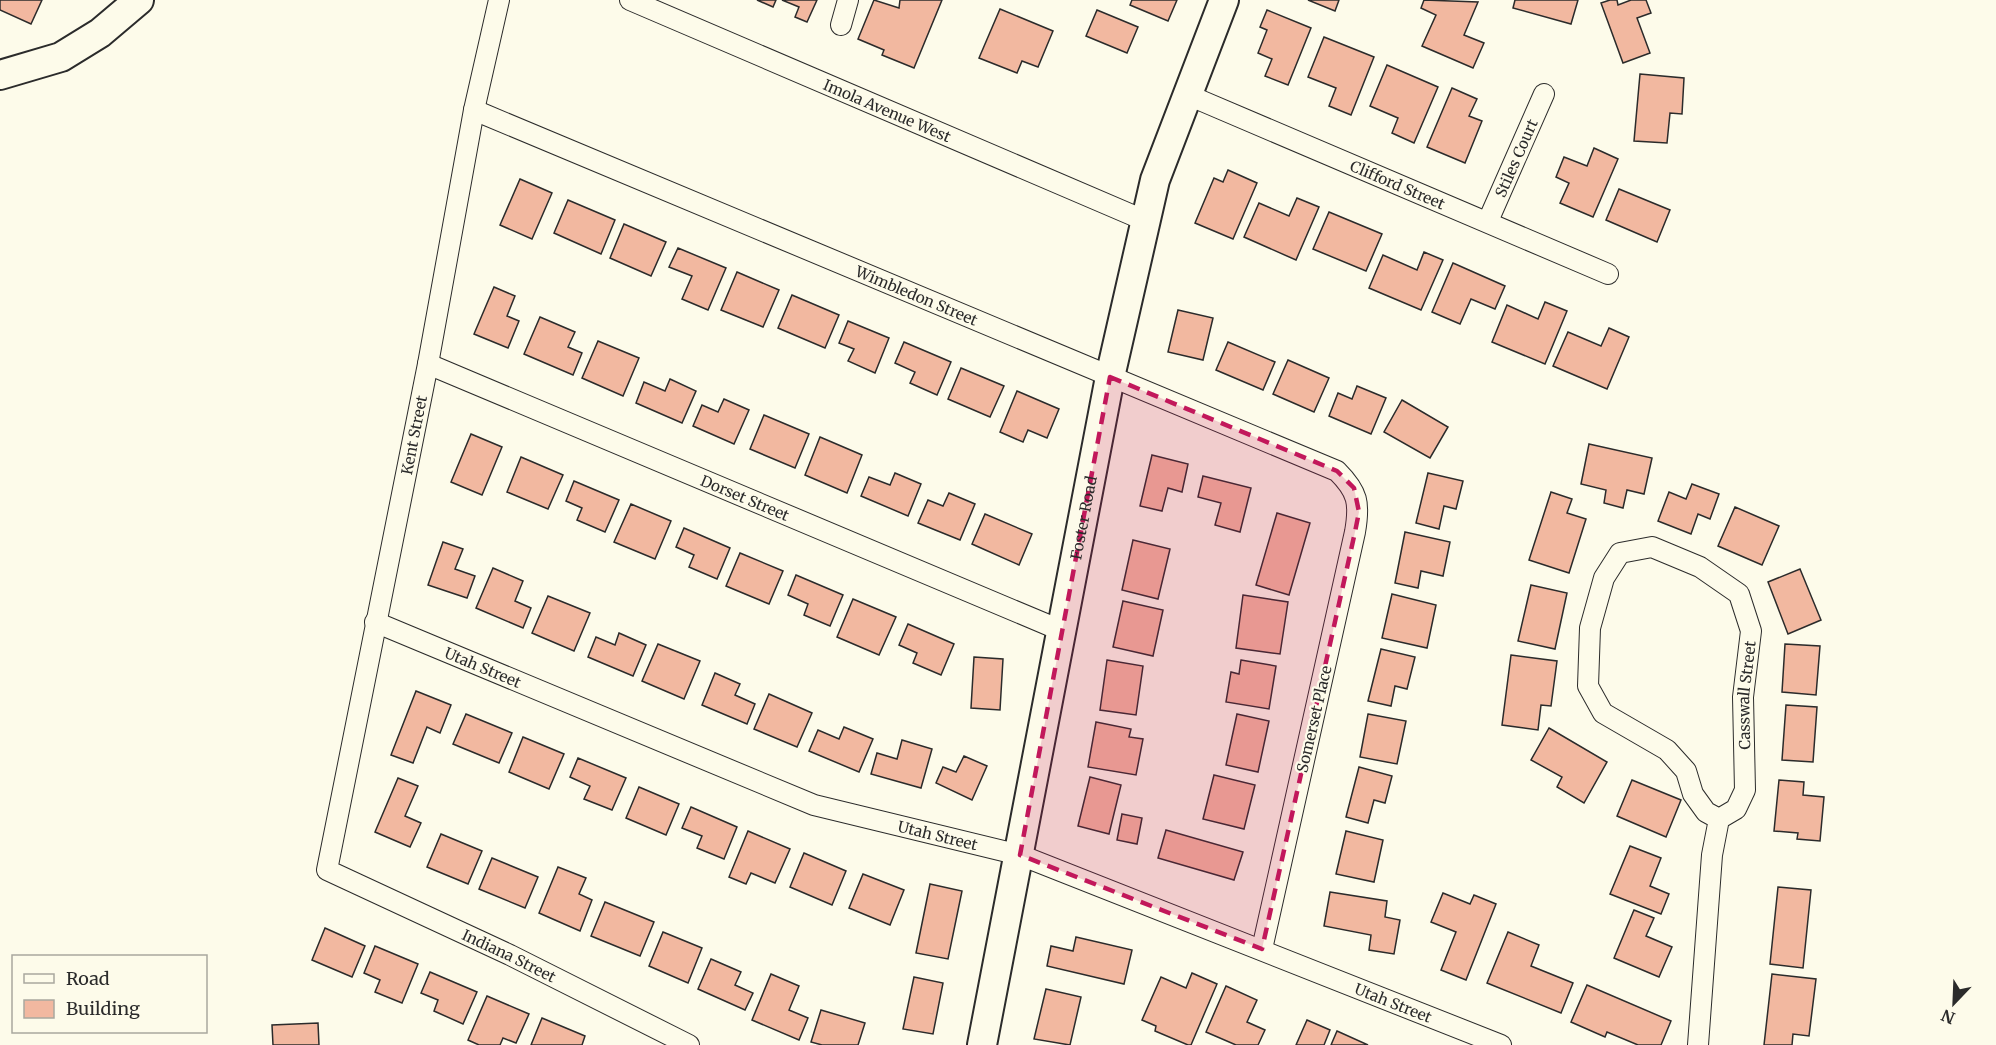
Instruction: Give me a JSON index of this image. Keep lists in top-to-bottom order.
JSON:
{
  "streets": {
    "street": [
      "Imola Avenue West",
      "Stiles Court",
      "Clifford Street",
      "Wimbledon Street",
      "Kent Street",
      "Dorset Street",
      "Foster Road",
      "Utah Street",
      "Casswall Street",
      "Somerset Place",
      "Indiana Street"
    ]
  },
  "crossings": [
    ["Imola Avenue West", "Foster Road"],
    ["Stiles Court", "Clifford Street"],
    ["Clifford Street", "Foster Road"],
    ["Wimbledon Street", "Kent Street"],
    ["Wimbledon Street", "Foster Road"],
    ["Wimbledon Street", "Somerset Place"],
    ["Kent Street", "Dorset Street"],
    ["Kent Street", "Utah Street"],
    ["Kent Street", "Indiana Street"],
    ["Dorset Street", "Foster Road"],
    ["Foster Road", "Utah Street"],
    ["Utah Street", "Somerset Place"]
  ],
  "legend": ["Road", "Building"],
  "north": "bottom left"
}
